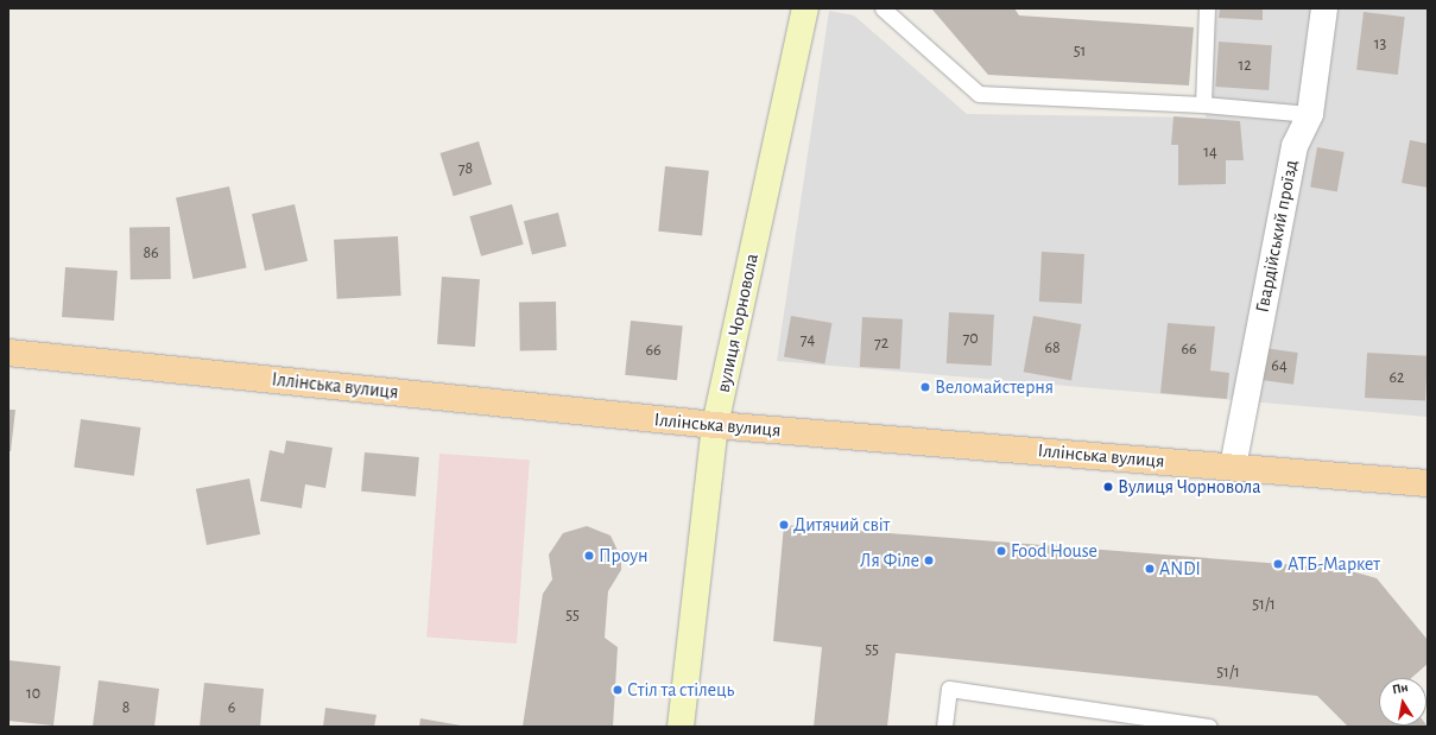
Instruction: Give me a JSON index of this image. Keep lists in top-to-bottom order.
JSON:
{
  "streets": {
    "main road": ["вулиця Чорновола", "Іллінська вулиця"],
    "street": ["Гвардійський проїзд"]
  },
  "crossings": [
    ["Гвардійський проїзд", "Іллінська вулиця"],
    ["вулиця Чорновола", "Іллінська вулиця"]
  ],
  "places": [
    "Веломайстерня",
    "Вулиця Чорновола",
    "Дитячий світ",
    "Food House",
    "Проун",
    "Ля Філе",
    "АТБ-Маркет",
    "ANDI",
    "Стіл та стілець"
  ],
  "house_numbers": [
    "13",
    "51",
    "12",
    "14",
    "78",
    "86",
    "70",
    "74",
    "72",
    "68",
    "66",
    "66",
    "64",
    "62",
    "51/1",
    "55",
    "55",
    "51/1",
    "10",
    "8",
    "6"
  ],
  "north": "top"
}
